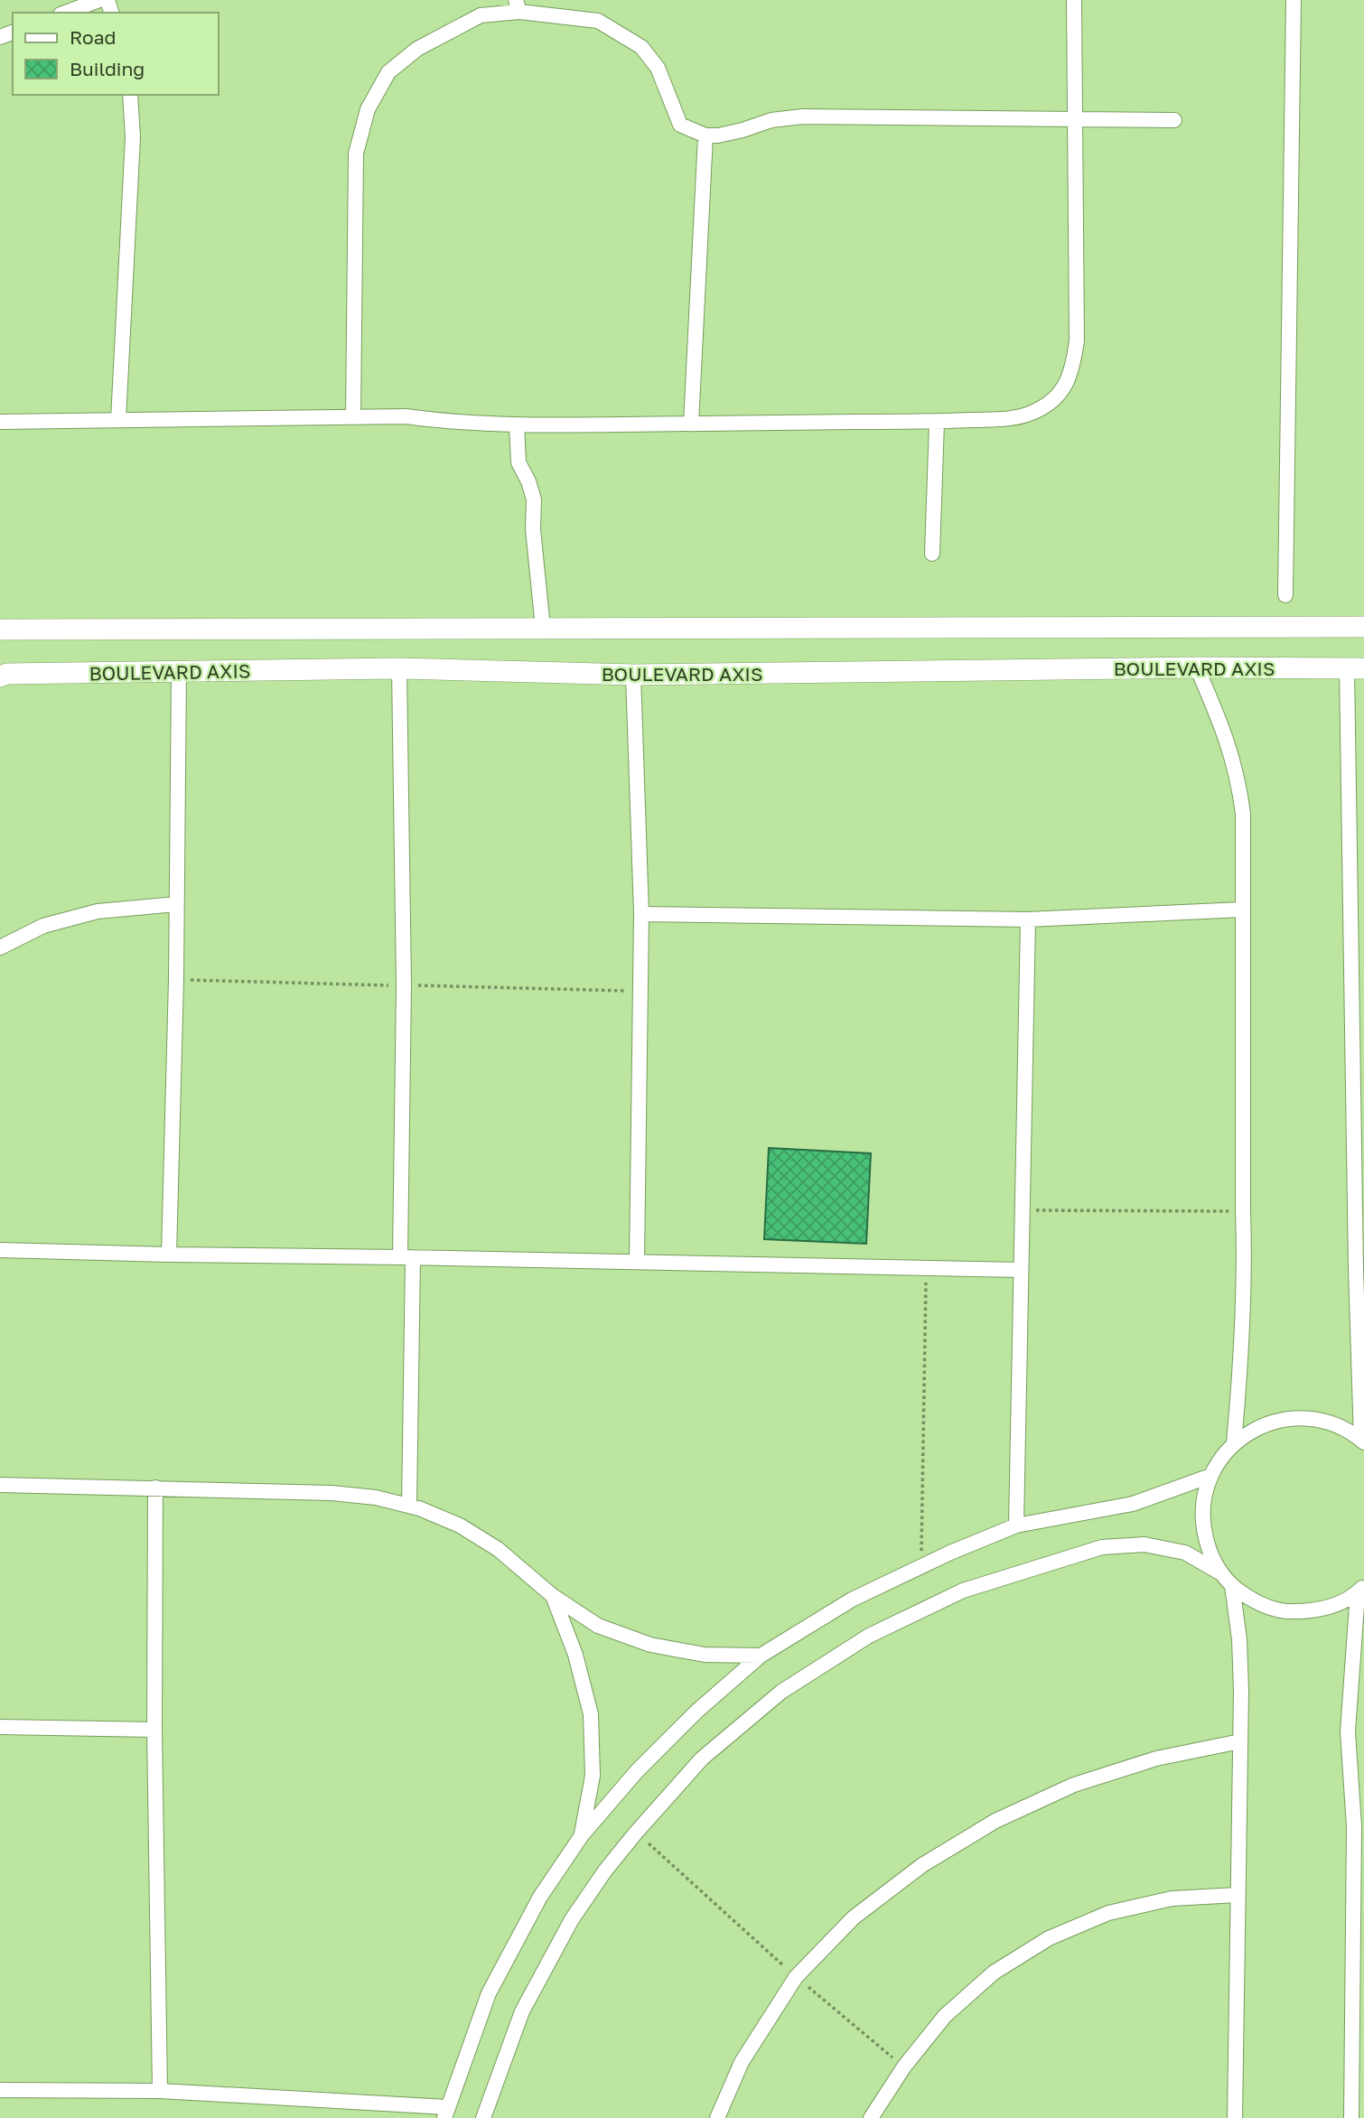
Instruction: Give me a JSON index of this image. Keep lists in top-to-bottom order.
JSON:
{
  "streets": {
    "street": ["BOULEVARD AXIS"]
  },
  "legend": ["Road", "Building"]
}
